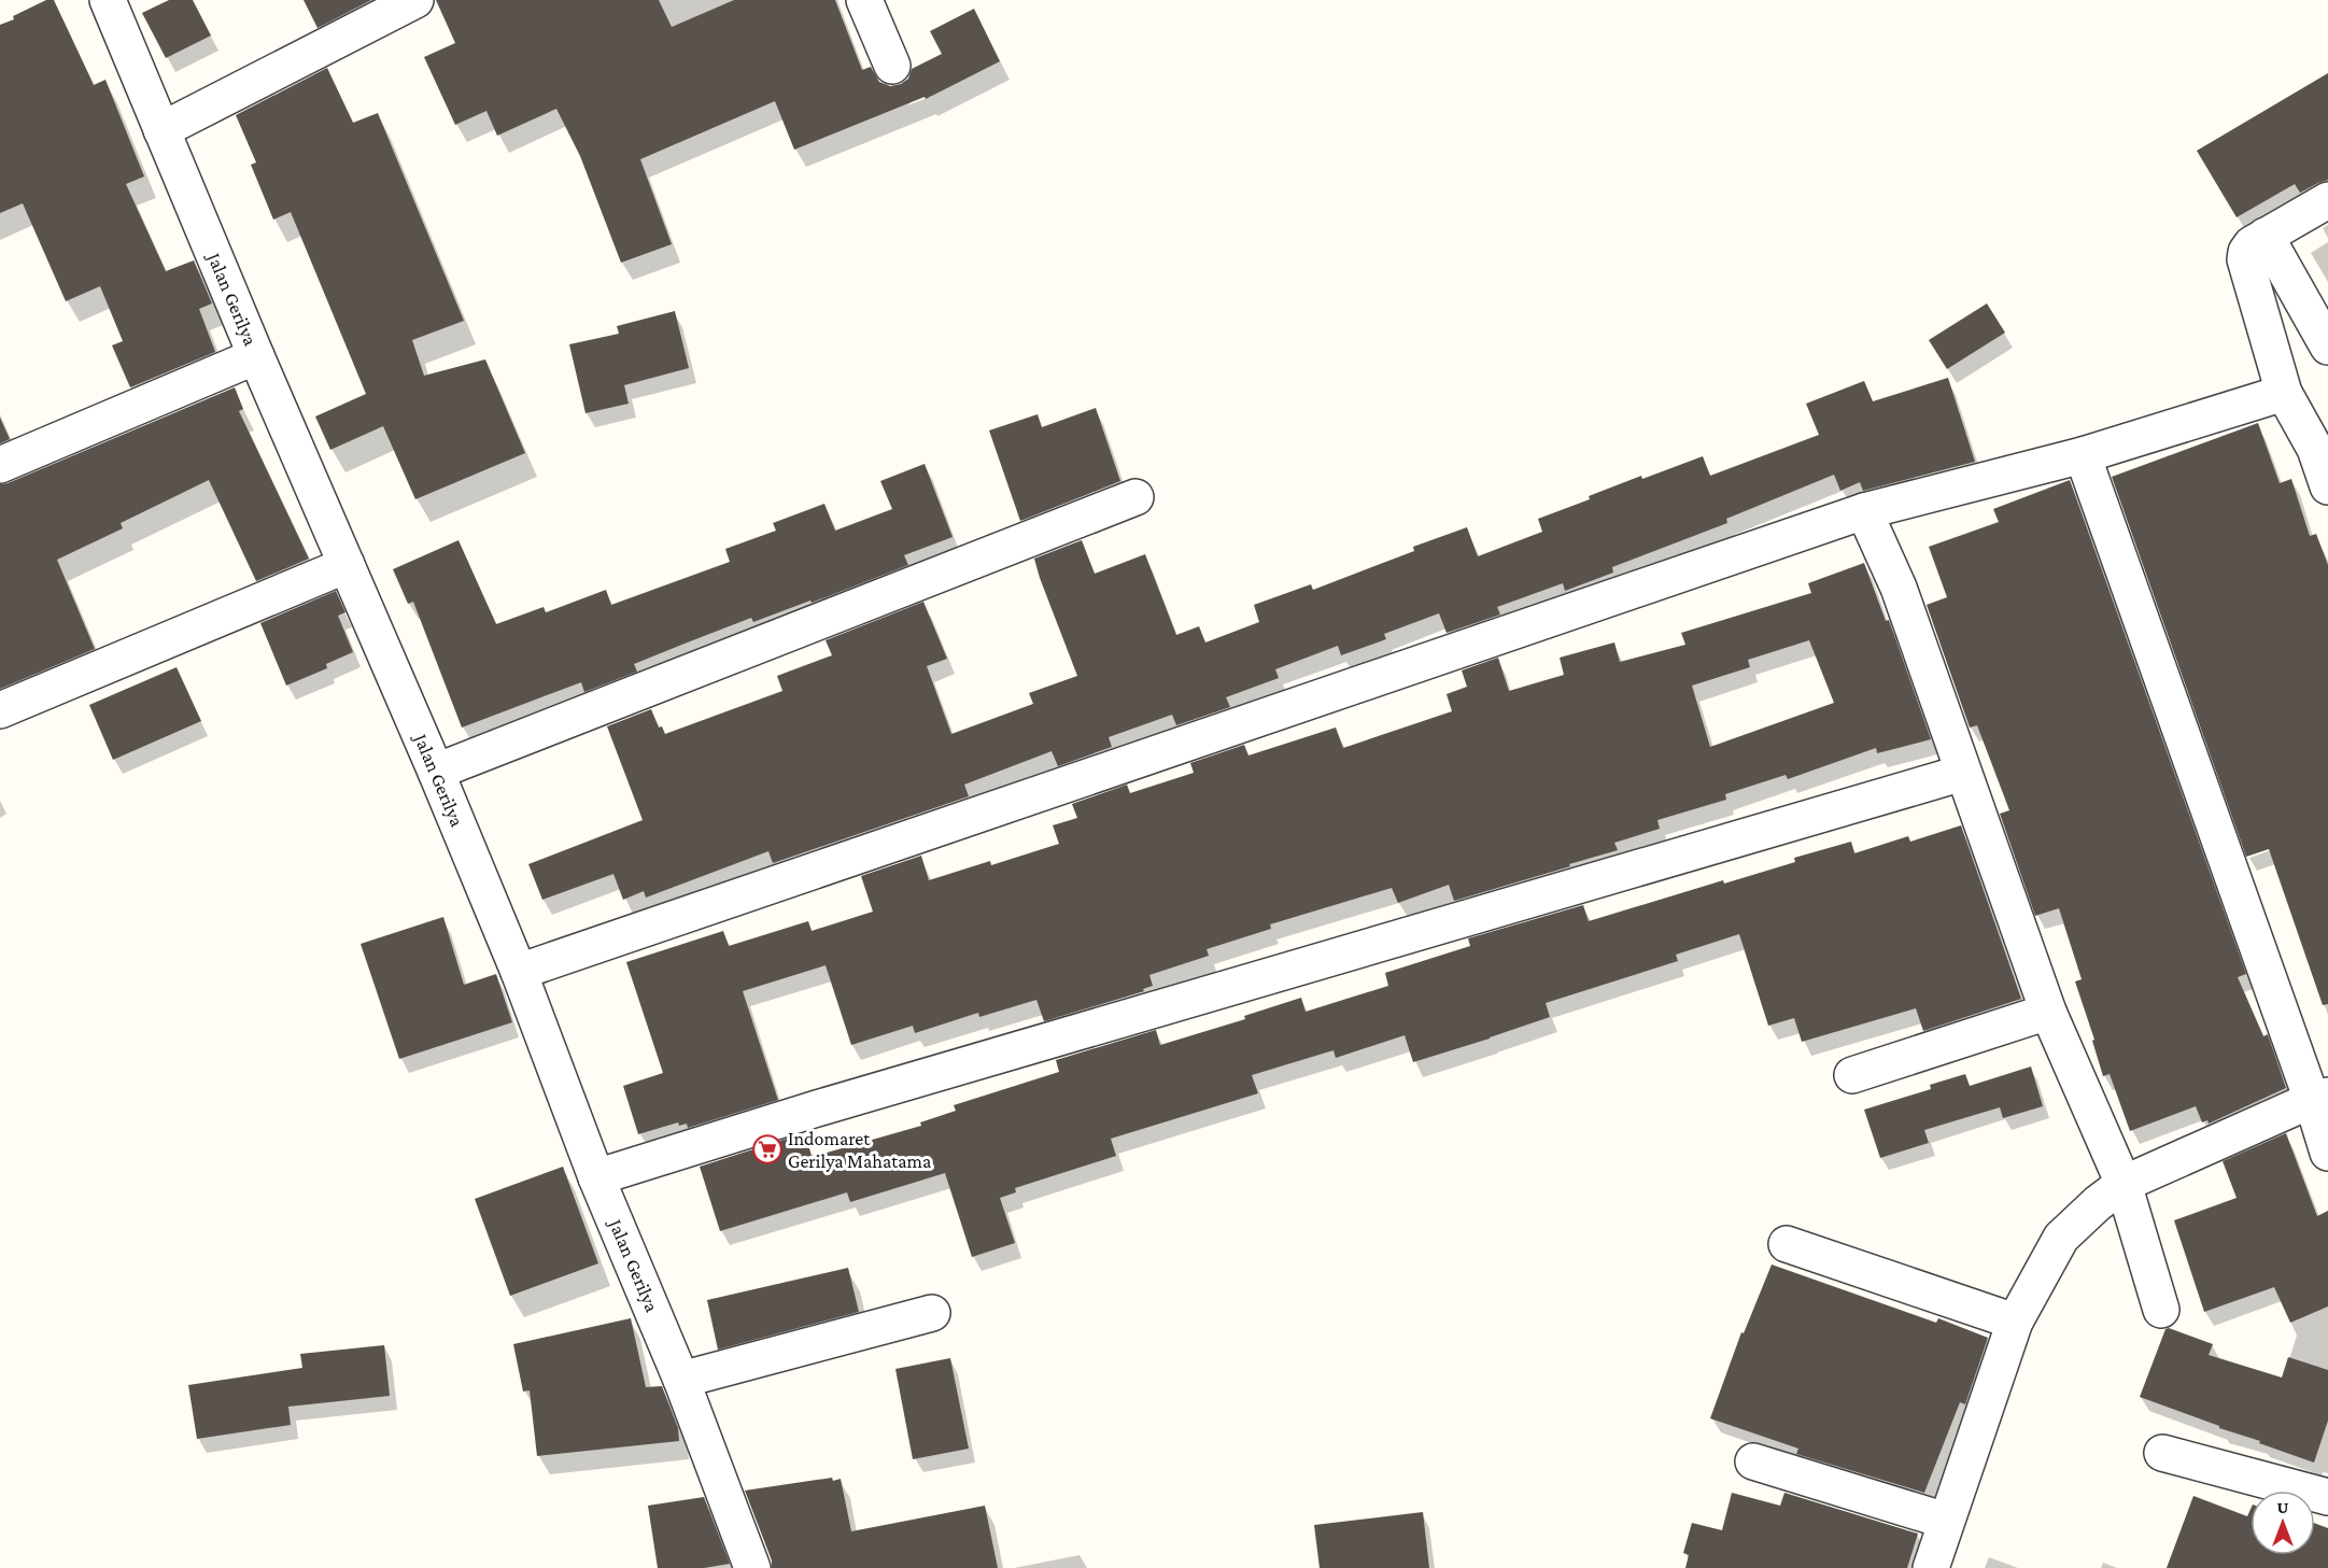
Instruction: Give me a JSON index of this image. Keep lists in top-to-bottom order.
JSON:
{
  "streets": {
    "street": ["Jalan Gerilya"]
  },
  "places": {
    "supermarket": ["Indomaret Gerilya Mahatama"]
  },
  "north": "top"
}
